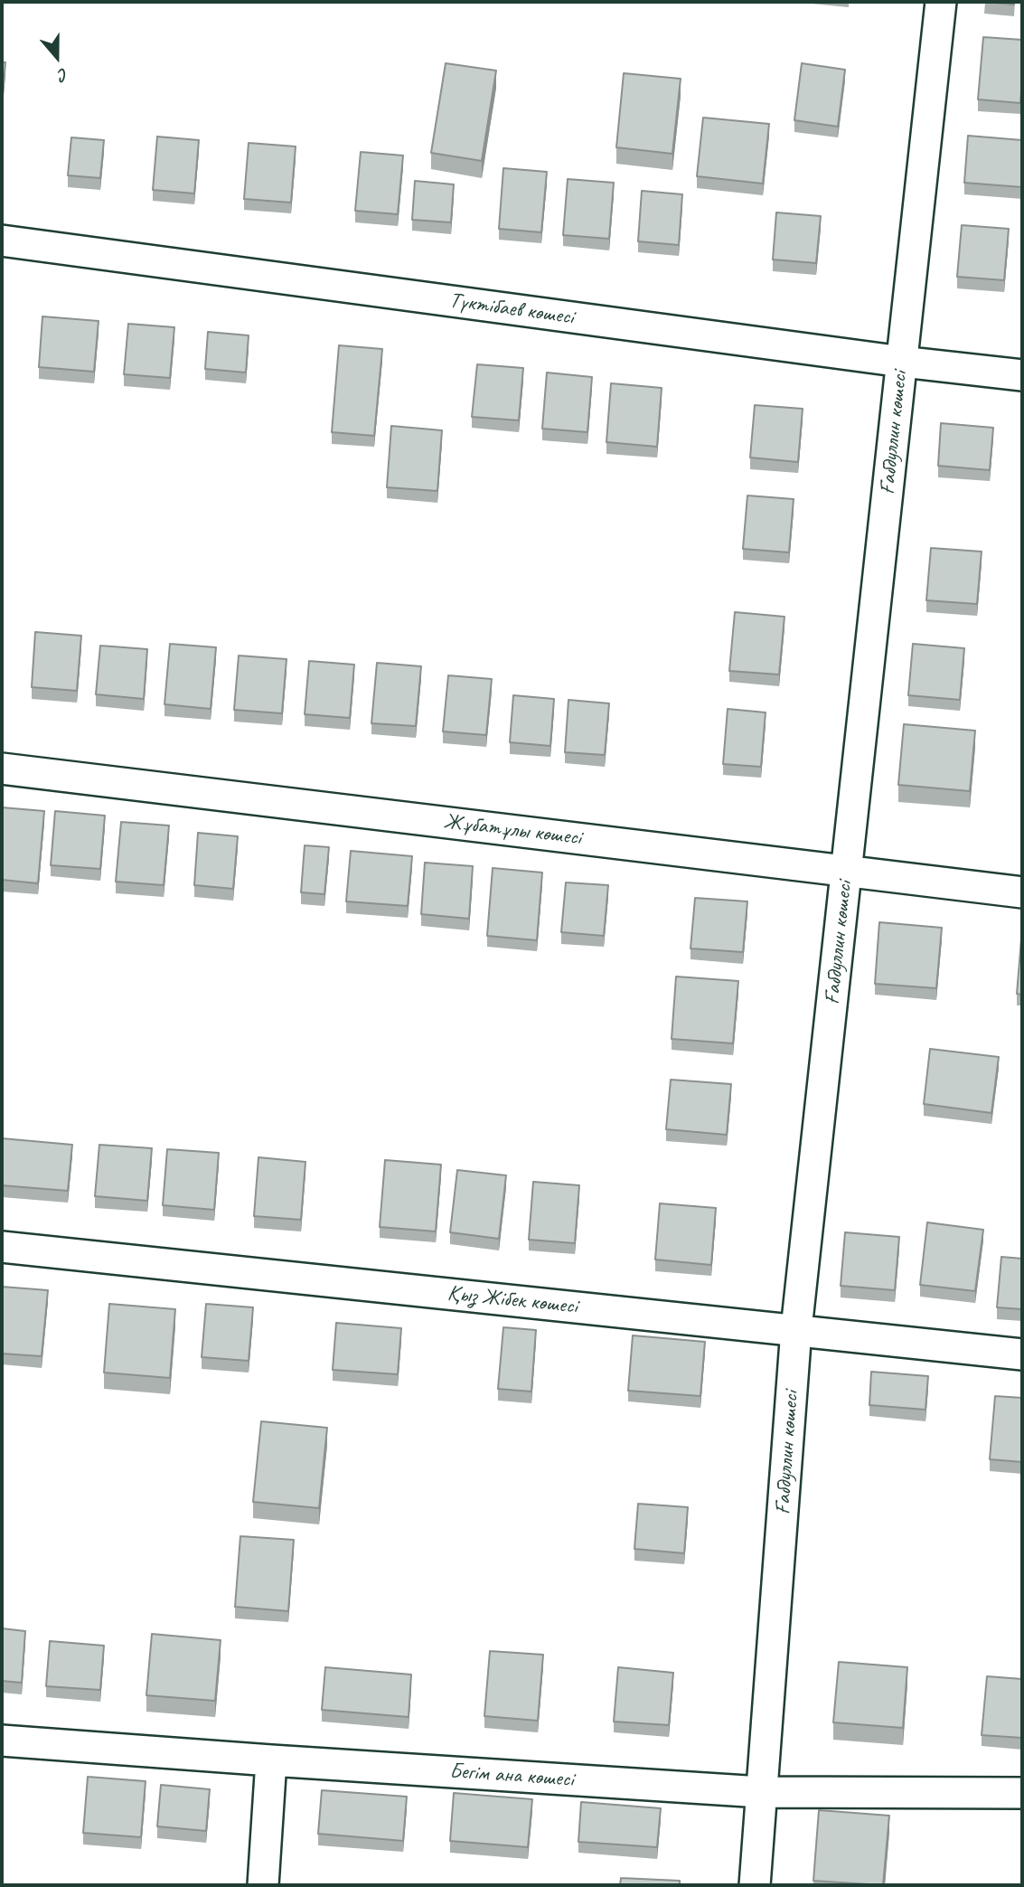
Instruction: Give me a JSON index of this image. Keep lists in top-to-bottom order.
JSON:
{
  "streets": {
    "street": [
      "Түктібаев көшесі",
      "Ғабдуллин көшесі",
      "Жұбатұлы көшесі",
      "Қыз Жібек көшесі",
      "Бегім ана көшесі"
    ]
  },
  "crossings": [
    ["Түктібаев көшесі", "Ғабдуллин көшесі"],
    ["Ғабдуллин көшесі", "Жұбатұлы көшесі"],
    ["Ғабдуллин көшесі", "Қыз Жібек көшесі"],
    ["Ғабдуллин көшесі", "Бегім ана көшесі"]
  ],
  "north": "bottom"
}
